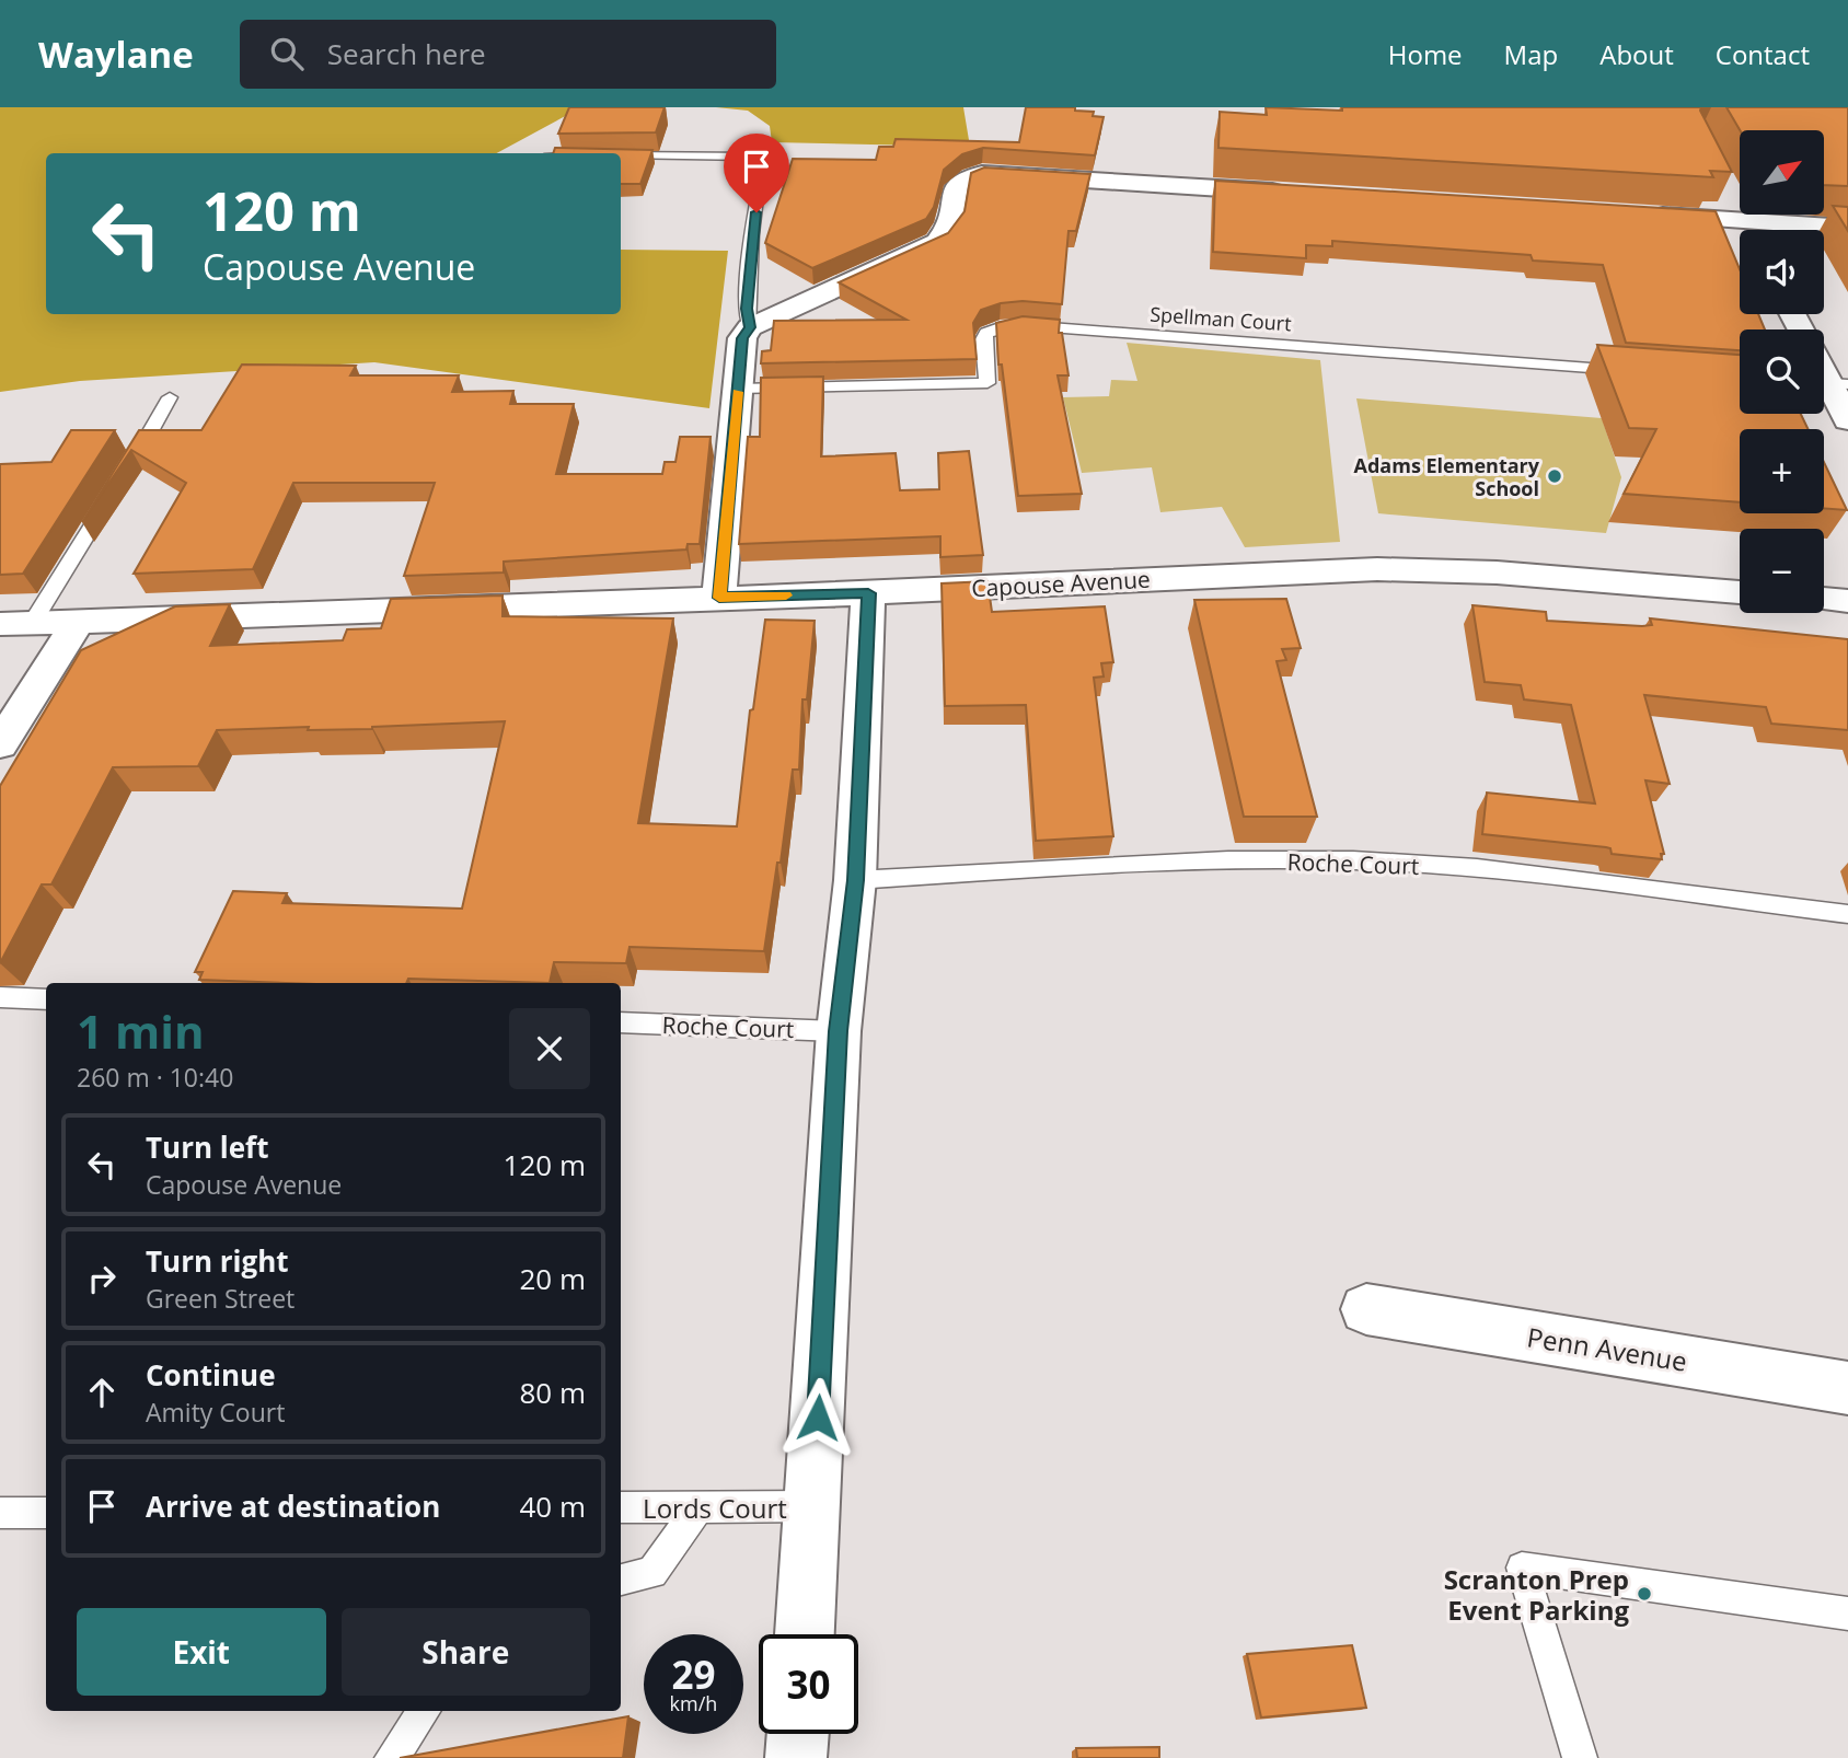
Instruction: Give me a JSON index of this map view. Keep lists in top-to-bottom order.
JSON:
{
  "streets": {
    "street": ["Capouse Avenue", "Penn Avenue"],
    "lane": ["Spellman Court", "Roche Court", "Lords Court"]
  },
  "places": ["Adams Elementary School", "Scranton Prep Event Parking"],
  "north": "top right",
  "page": {
    "header": "Waylane",
    "search": "Search here",
    "nav": [
      "Home",
      "Map",
      "About",
      "Contact"
    ],
    "map_buttons": ["+", "−"],
    "turn": ["120 m", "Capouse Avenue"],
    "heading": ["1 min", "260 m · 10:40"],
    "list": [
      {
        "name": "Turn left",
        "note": "Capouse Avenue",
        "value": "120 m"
      },
      {
        "name": "Turn right",
        "note": "Green Street",
        "value": "20 m"
      },
      {
        "name": "Continue",
        "note": "Amity Court",
        "value": "80 m"
      },
      {
        "name": "Arrive at destination",
        "value": "40 m"
      }
    ],
    "buttons": ["Exit", "Share"],
    "speed": "29 km/h",
    "limit": "30"
  }
}
